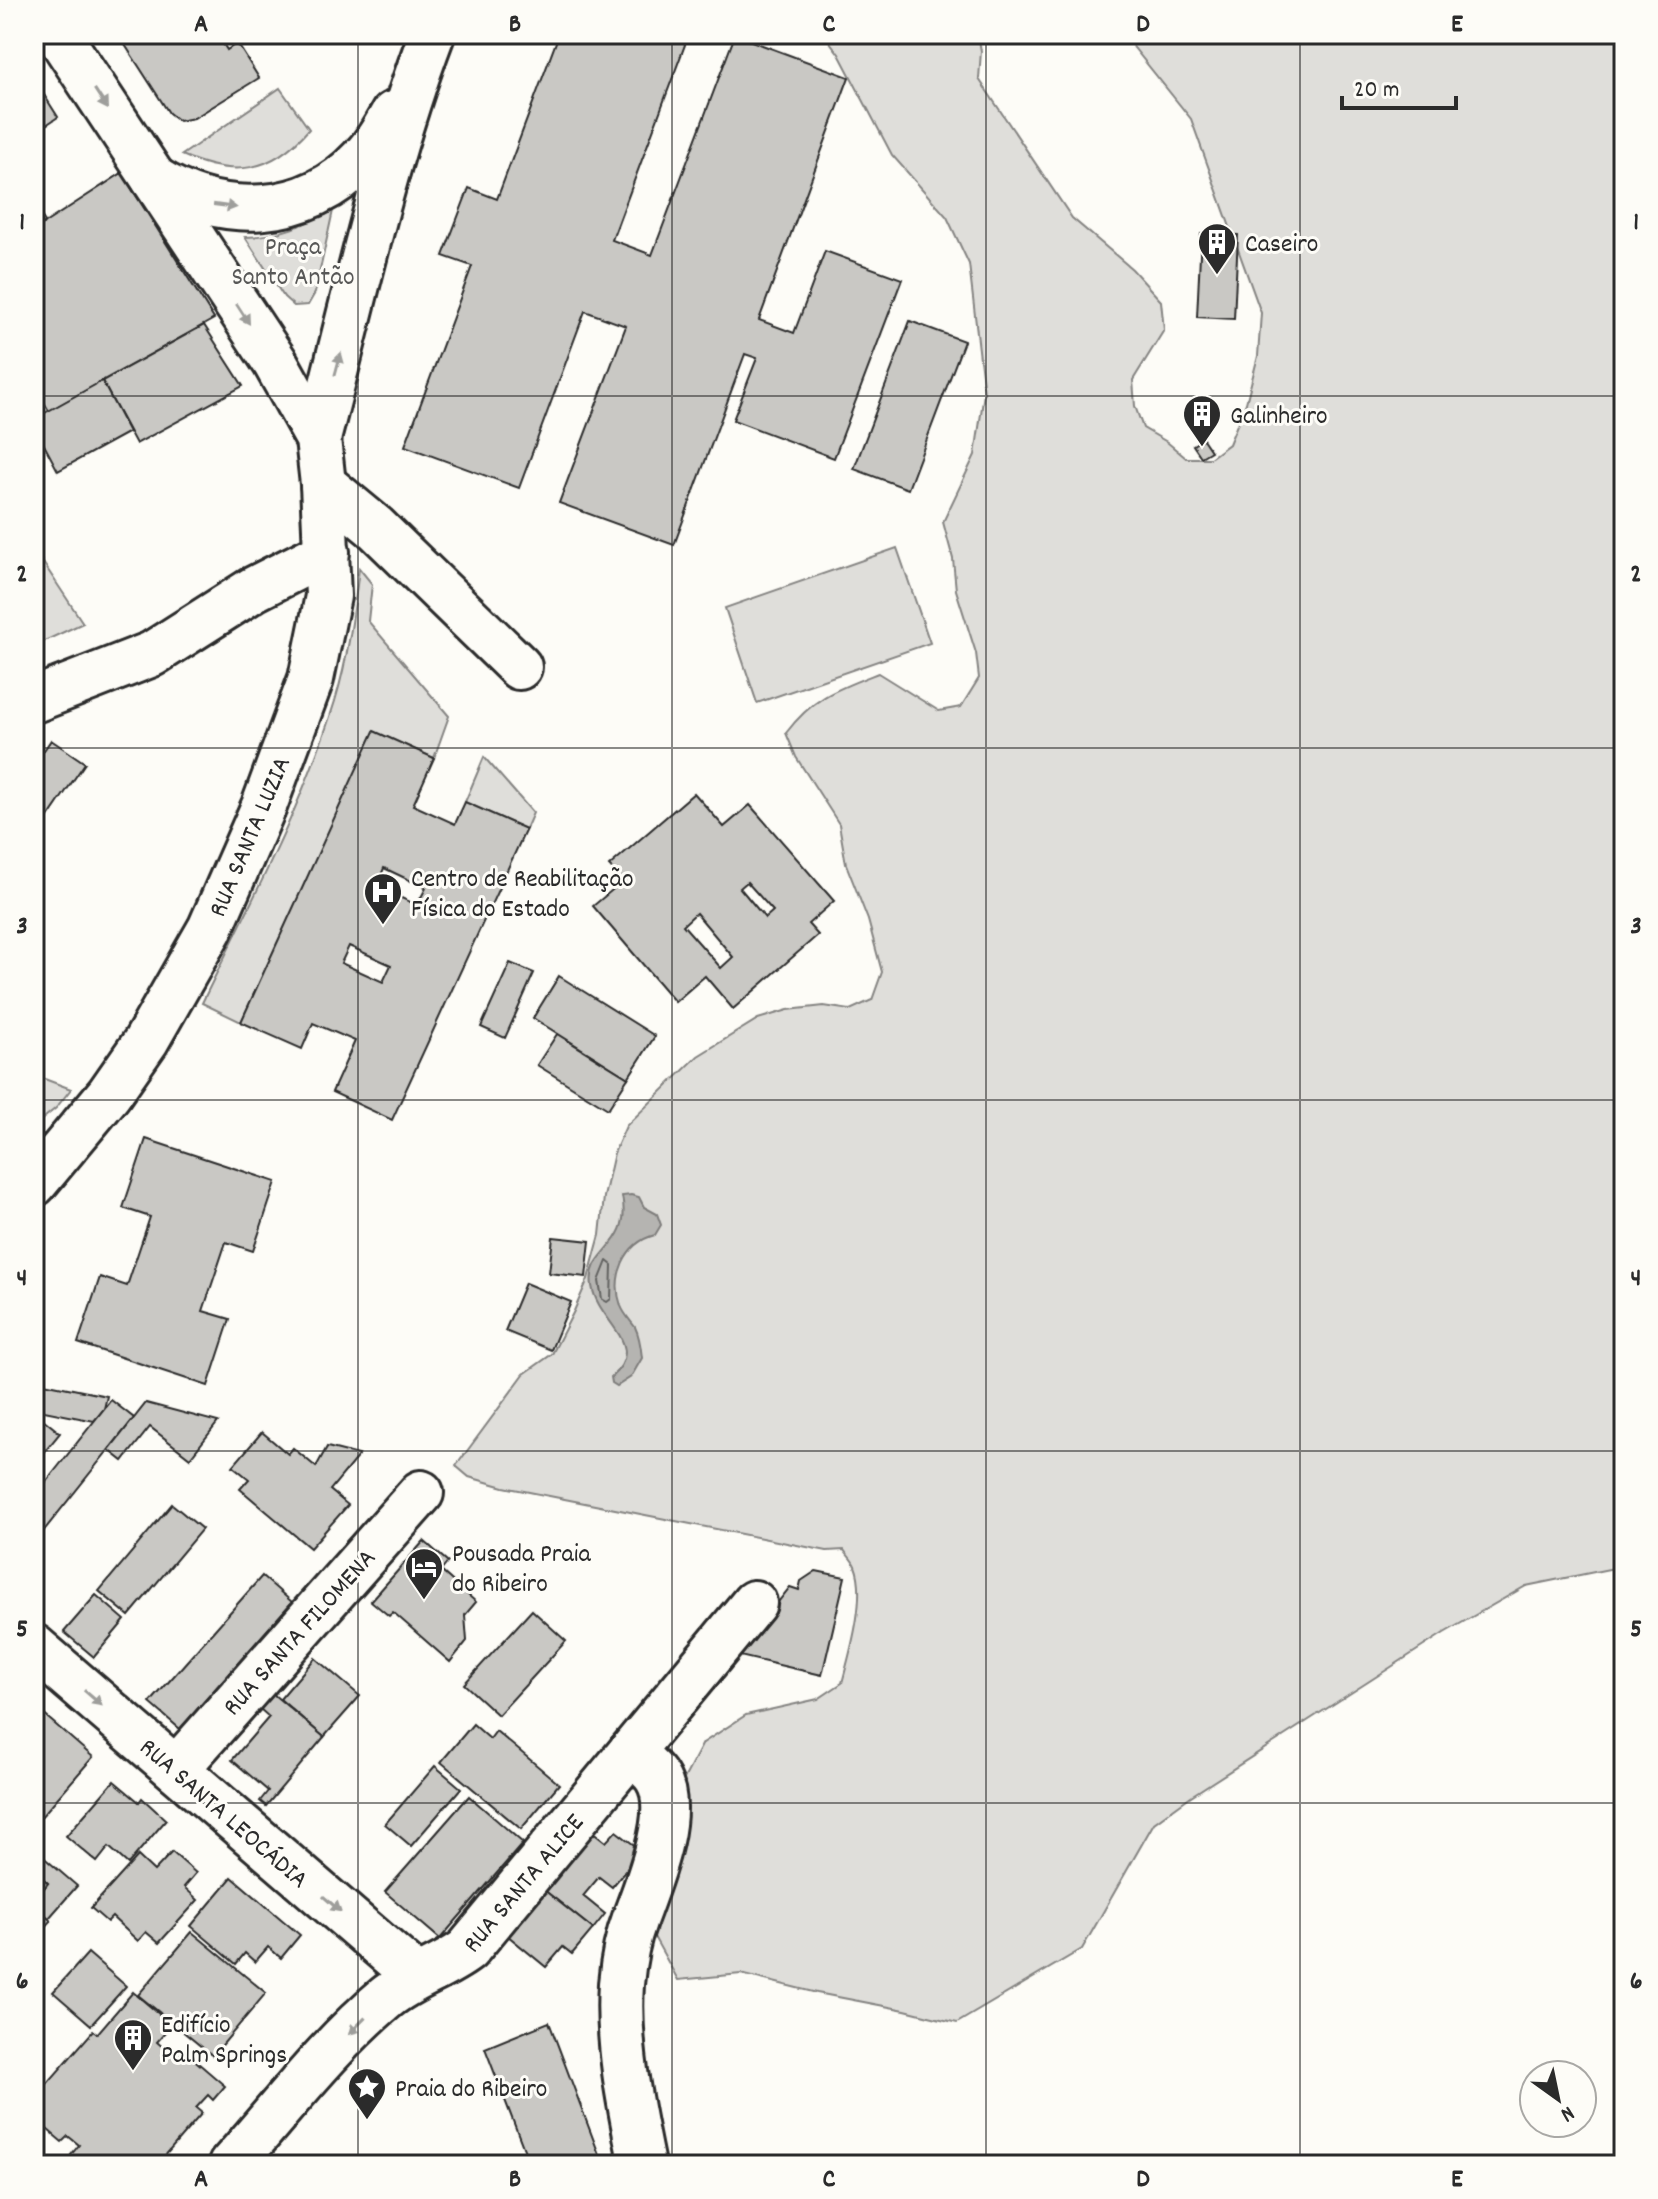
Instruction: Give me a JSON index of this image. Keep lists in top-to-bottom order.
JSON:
{
  "streets": {
    "street": [
      "RUA SANTA LUZIA",
      "RUA SANTA FILOMENA",
      "RUA SANTA LEOCÁDIA",
      "RUA SANTA ALICE"
    ]
  },
  "crossings": [
    ["RUA SANTA FILOMENA", "RUA SANTA LEOCÁDIA"],
    ["RUA SANTA LEOCÁDIA", "RUA SANTA ALICE"]
  ],
  "one_way": ["RUA SANTA LEOCÁDIA"],
  "parks": ["Praça Santo Antão"],
  "places": {
    "building": ["Caseiro", "Galinheiro", "Edifício Palm Springs"],
    "hospital": ["Centro de Reabilitação Física do Estado"],
    "hotel": ["Pousada Praia do Ribeiro"],
    "place": ["Praia do Ribeiro"]
  },
  "scale_bar": "20 m",
  "north": "bottom right",
  "grid": {
    "columns": [
      "A",
      "B",
      "C",
      "D",
      "E"
    ],
    "rows": [
      "1",
      "2",
      "3",
      "4",
      "5",
      "6"
    ]
  }
}
